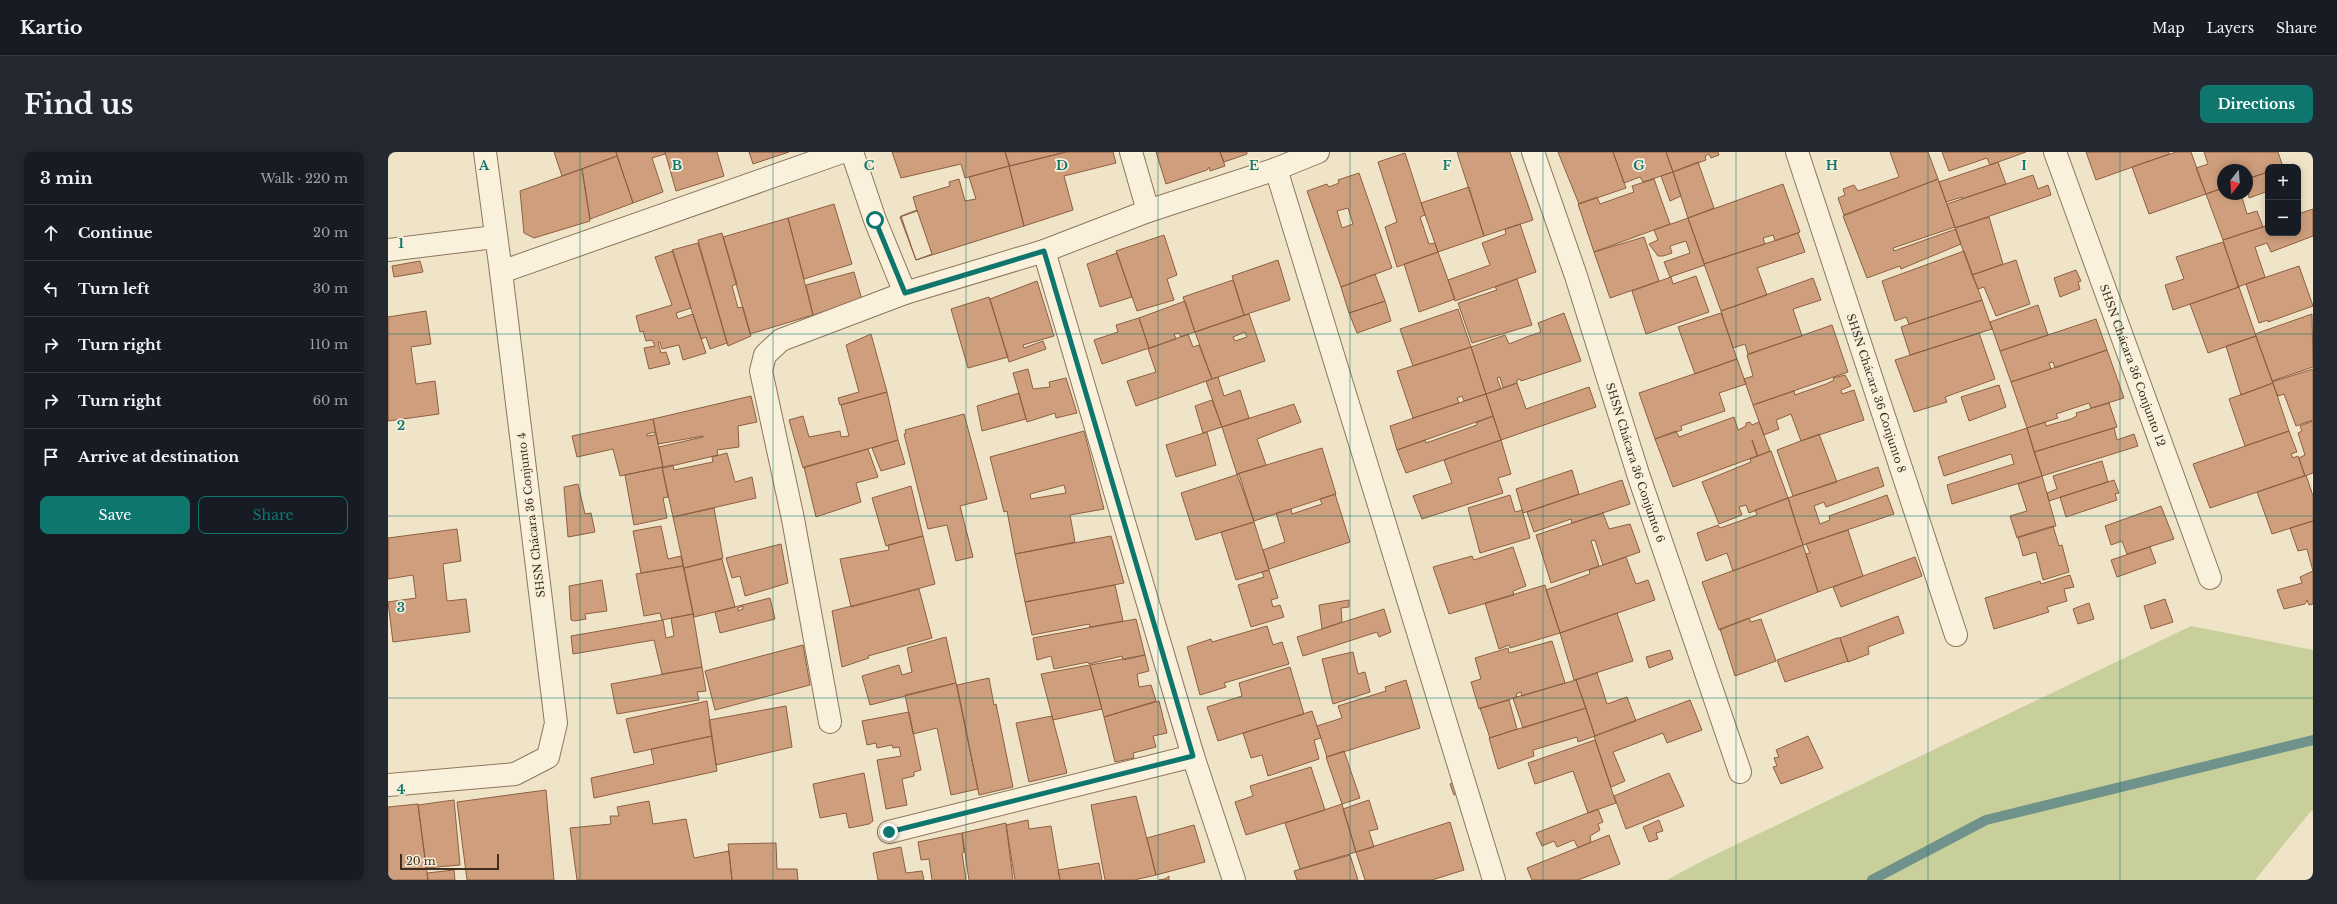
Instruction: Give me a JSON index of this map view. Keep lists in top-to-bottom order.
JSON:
{
  "streets": {
    "street": [
      "SHSN Chácara 36 Conjunto 12",
      "SHSN Chácara 36 Conjunto 8",
      "SHSN Chácara 36 Conjunto 6",
      "SHSN Chácara 36 Conjunto 4"
    ]
  },
  "scale_bar": "20 m",
  "north": "bottom",
  "page": {
    "header": "Kartio",
    "nav": ["Map", "Layers", "Share"],
    "buttons": [
      "Directions",
      ["Save", "Share"]
    ],
    "title": "Find us",
    "heading": ["3 min", "Walk · 220 m"],
    "map_buttons": ["+", "−"],
    "list": [
      ["Continue", "20 m"],
      ["Turn left", "30 m"],
      ["Turn right", "110 m"],
      ["Turn right", "60 m"],
      "Arrive at destination"
    ],
    "scale": "20 m"
  },
  "grid": {
    "columns": [
      "A",
      "B",
      "C",
      "D",
      "E",
      "F",
      "G",
      "H",
      "I"
    ],
    "rows": [
      "1",
      "2",
      "3",
      "4"
    ]
  }
}
